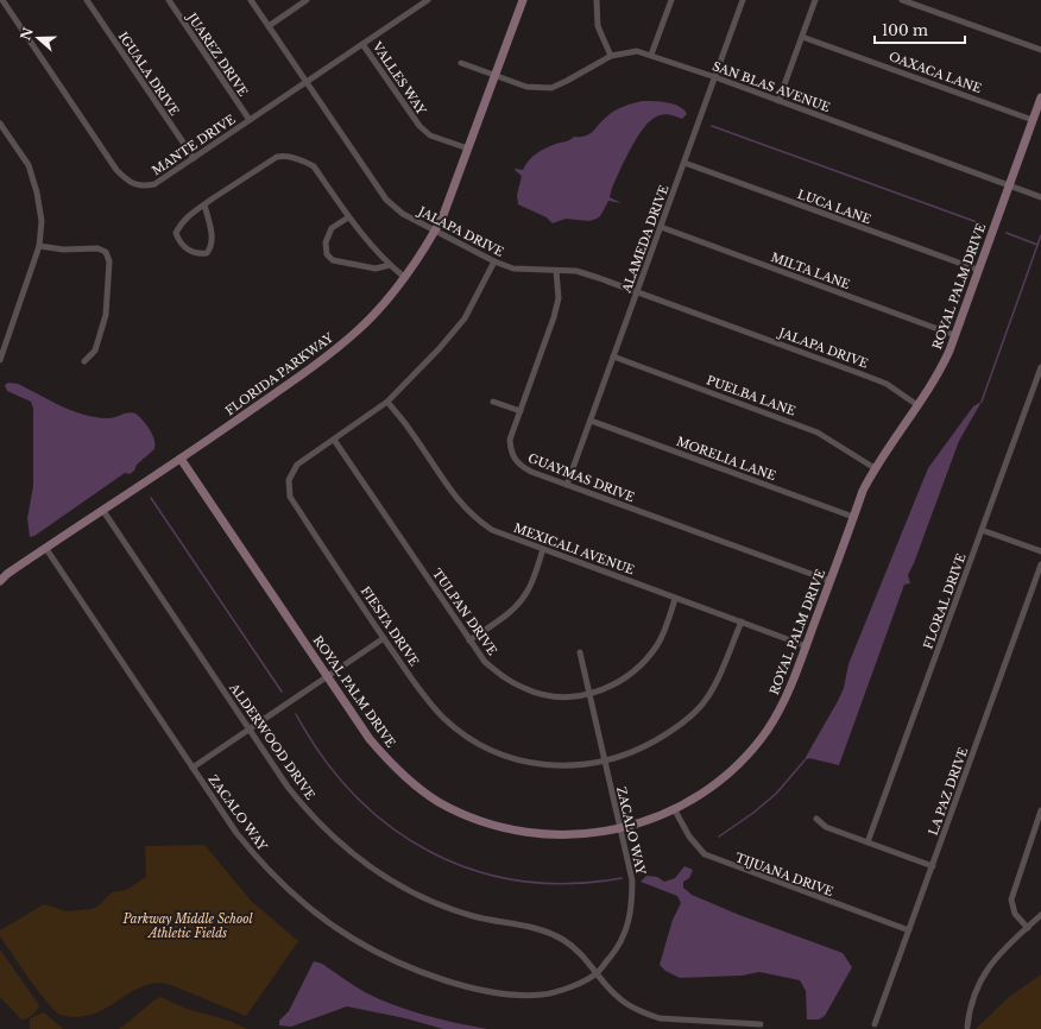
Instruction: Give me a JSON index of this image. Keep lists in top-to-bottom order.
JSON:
{
  "streets": {
    "street": [
      "JUAREZ DRIVE",
      "OAXACA LANE",
      "IGUALA DRIVE",
      "VALLES WAY",
      "SAN BLAS AVENUE",
      "MANTE DRIVE",
      "LUCA LANE",
      "JALAPA DRIVE",
      "ALAMEDA DRIVE",
      "MILTA LANE",
      "ROYAL PALM DRIVE",
      "FLORIDA PARKWAY",
      "PUELBA LANE",
      "MORELIA LANE",
      "GUAYMAS DRIVE",
      "MEXICALI AVENUE",
      "FLORAL DRIVE",
      "TULPAN DRIVE",
      "FIESTA DRIVE",
      "ALDERWOOD DRIVE",
      "LA PAZ DRIVE",
      "ZACALO WAY",
      "TIJUANA DRIVE"
    ]
  },
  "crossings": [
    ["JUAREZ DRIVE", "MANTE DRIVE"],
    ["OAXACA LANE", "ROYAL PALM DRIVE"],
    ["IGUALA DRIVE", "MANTE DRIVE"],
    ["VALLES WAY", "MANTE DRIVE"],
    ["VALLES WAY", "FLORIDA PARKWAY"],
    ["SAN BLAS AVENUE", "ALAMEDA DRIVE"],
    ["SAN BLAS AVENUE", "ROYAL PALM DRIVE"],
    ["SAN BLAS AVENUE", "FLORIDA PARKWAY"],
    ["MANTE DRIVE", "JALAPA DRIVE"],
    ["LUCA LANE", "ALAMEDA DRIVE"],
    ["LUCA LANE", "ROYAL PALM DRIVE"],
    ["JALAPA DRIVE", "ALAMEDA DRIVE"],
    ["JALAPA DRIVE", "ROYAL PALM DRIVE"],
    ["JALAPA DRIVE", "FLORIDA PARKWAY"],
    ["JALAPA DRIVE", "GUAYMAS DRIVE"],
    ["JALAPA DRIVE", "FIESTA DRIVE"],
    ["ALAMEDA DRIVE", "MILTA LANE"],
    ["ALAMEDA DRIVE", "PUELBA LANE"],
    ["ALAMEDA DRIVE", "MORELIA LANE"],
    ["ALAMEDA DRIVE", "GUAYMAS DRIVE"],
    ["MILTA LANE", "ROYAL PALM DRIVE"],
    ["ROYAL PALM DRIVE", "FLORIDA PARKWAY"],
    ["ROYAL PALM DRIVE", "PUELBA LANE"],
    ["ROYAL PALM DRIVE", "MORELIA LANE"],
    ["ROYAL PALM DRIVE", "GUAYMAS DRIVE"],
    ["ROYAL PALM DRIVE", "MEXICALI AVENUE"],
    ["ROYAL PALM DRIVE", "ZACALO WAY"],
    ["ROYAL PALM DRIVE", "TIJUANA DRIVE"],
    ["FLORIDA PARKWAY", "ALDERWOOD DRIVE"],
    ["FLORIDA PARKWAY", "ZACALO WAY"],
    ["MEXICALI AVENUE", "TULPAN DRIVE"],
    ["MEXICALI AVENUE", "FIESTA DRIVE"],
    ["TULPAN DRIVE", "FIESTA DRIVE"],
    ["TULPAN DRIVE", "ZACALO WAY"],
    ["FIESTA DRIVE", "ZACALO WAY"],
    ["ALDERWOOD DRIVE", "ZACALO WAY"],
    ["LA PAZ DRIVE", "TIJUANA DRIVE"]
  ],
  "parks": ["Parkway Middle School Athletic Fields"],
  "scale_bar": "100 m",
  "north": "left"
}
